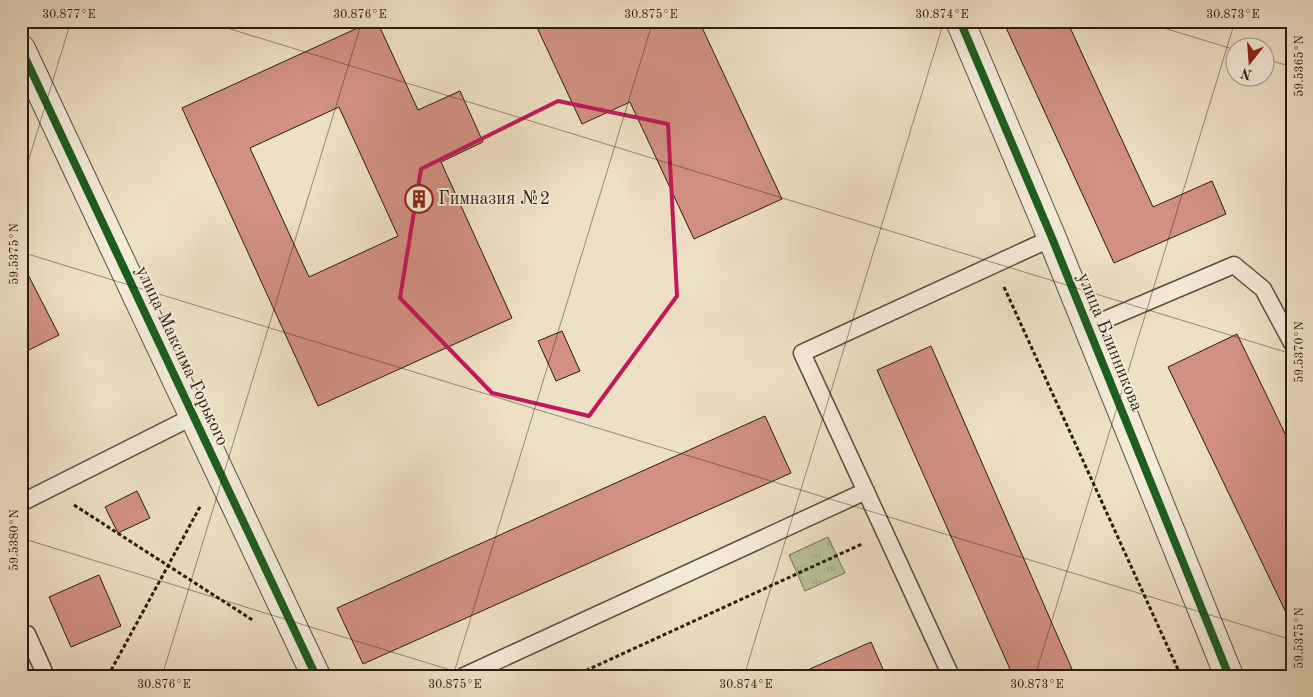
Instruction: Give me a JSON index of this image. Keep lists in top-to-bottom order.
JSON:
{
  "streets": {
    "street": ["улица Блинникова", "улица Максима Горького"]
  },
  "places": {
    "building": ["Гимназия №2"]
  },
  "north": "bottom",
  "coordinates": [
    "30.877°E",
    "30.876°E",
    "30.875°E",
    "30.874°E",
    "30.873°E",
    "59.5365°N",
    "59.5375°N",
    "59.5370°N",
    "59.5380°N"
  ]
}
